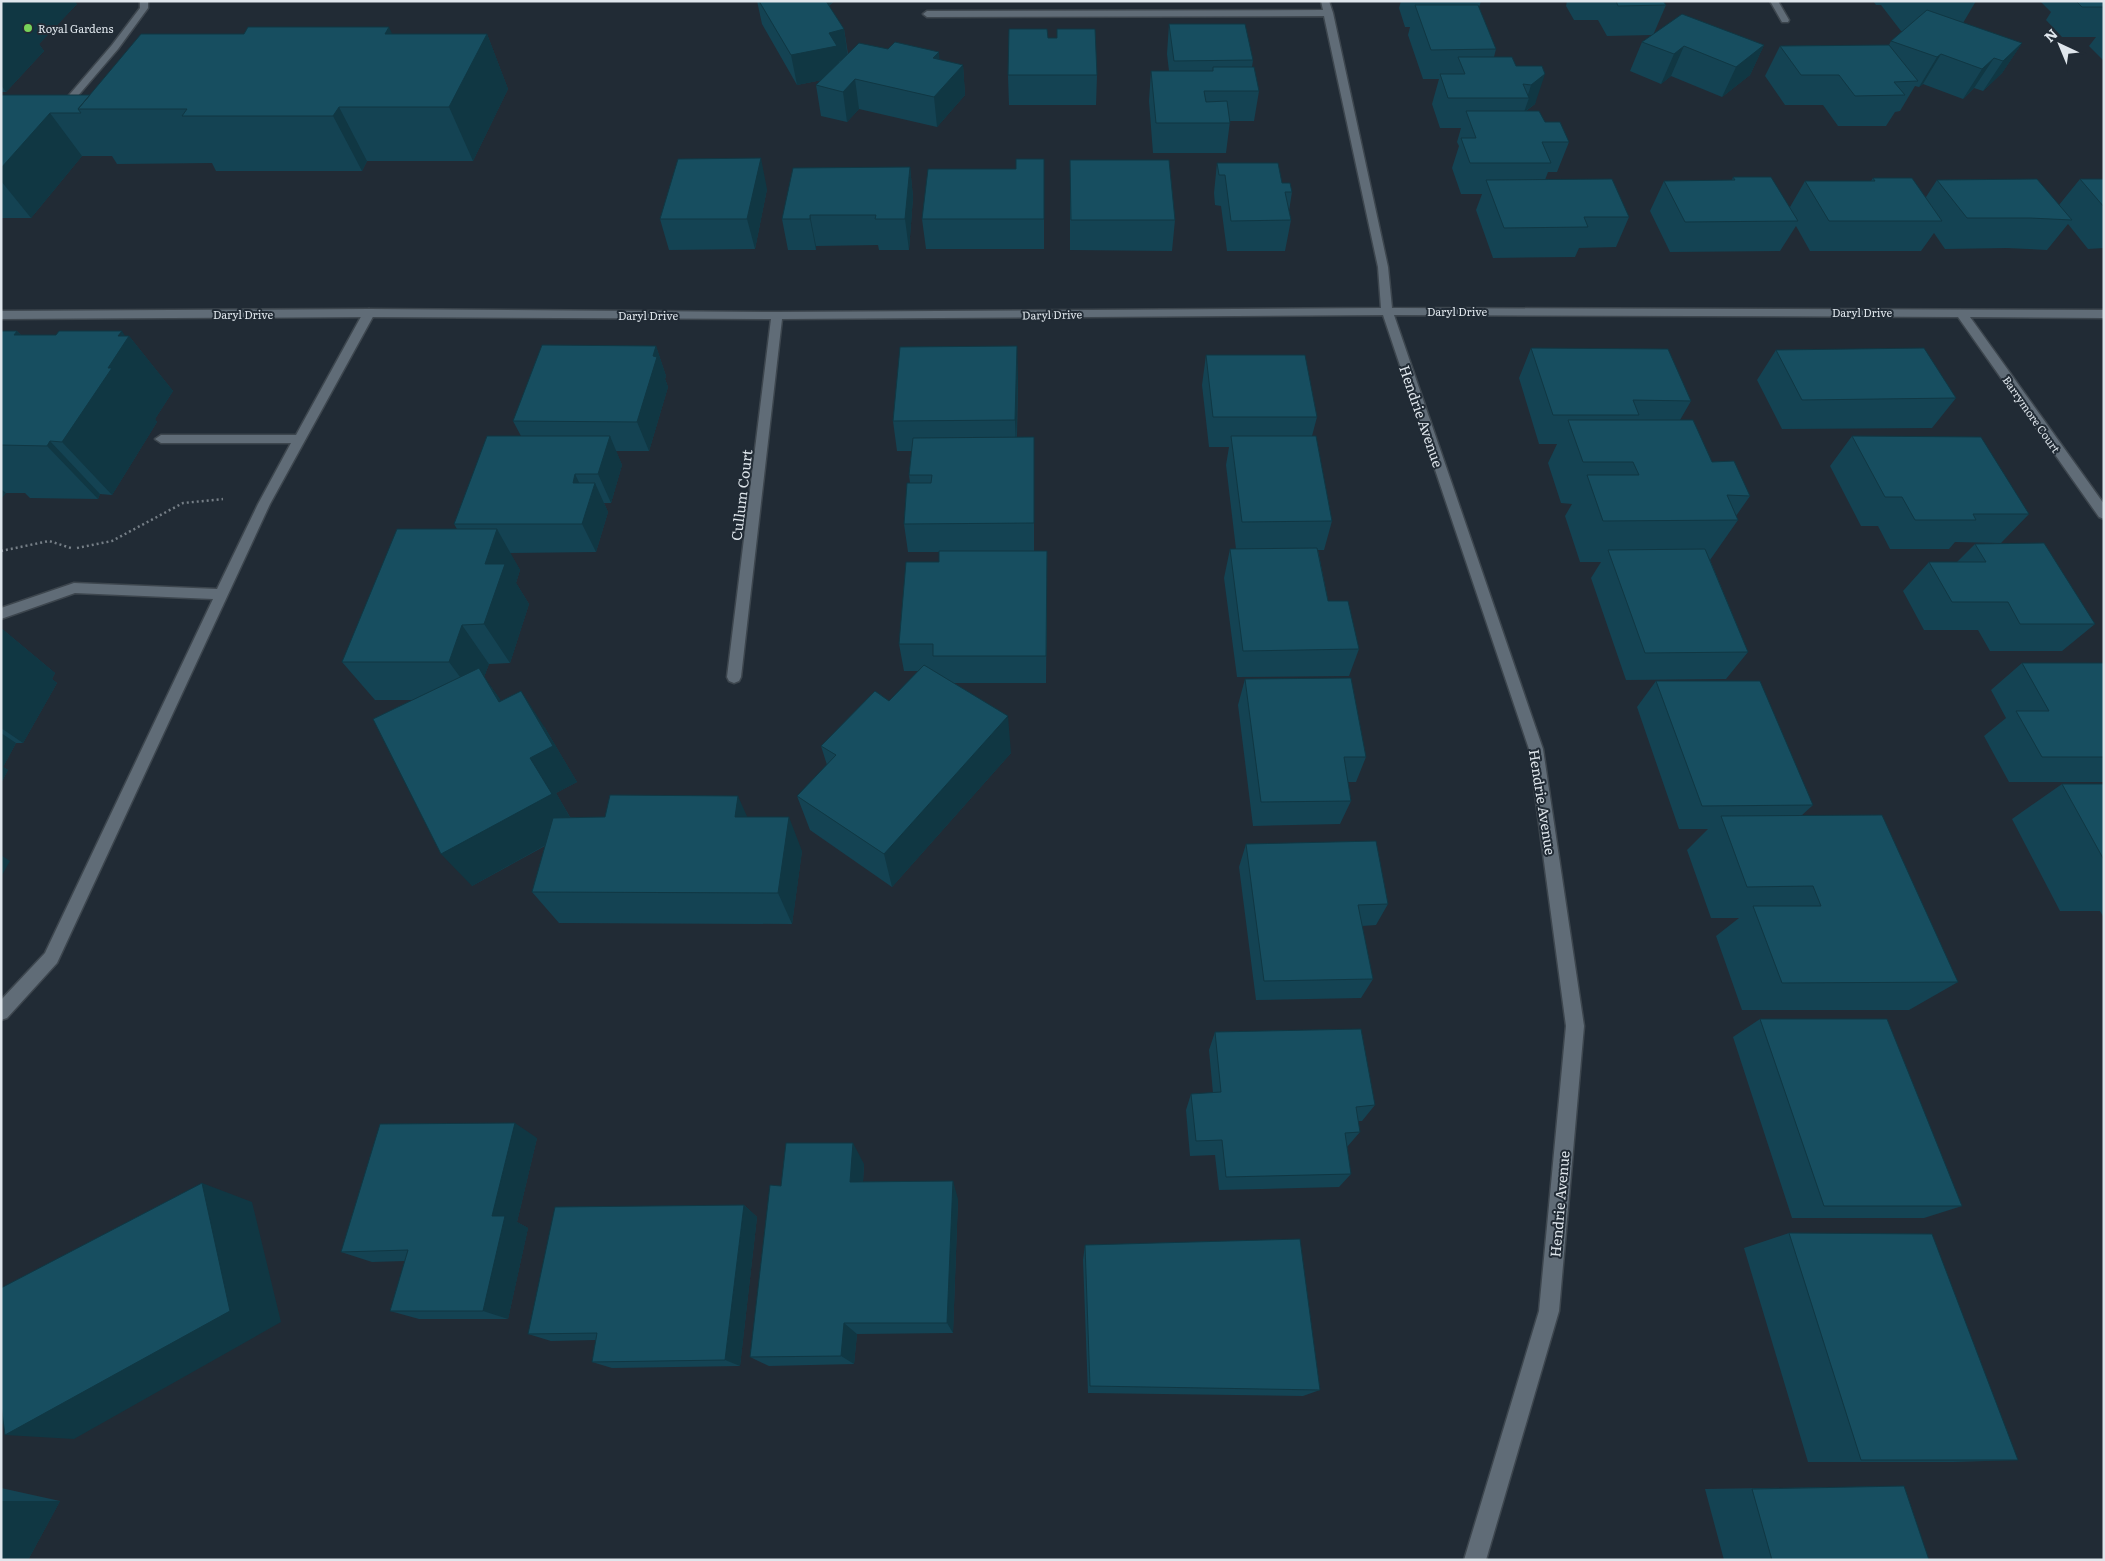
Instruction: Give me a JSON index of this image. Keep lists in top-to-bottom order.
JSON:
{
  "streets": {
    "street": [
      "Daryl Drive",
      "Barrymore Court",
      "Hendrie Avenue",
      "Cullum Court"
    ]
  },
  "crossings": [
    ["Daryl Drive", "Barrymore Court"],
    ["Daryl Drive", "Hendrie Avenue"],
    ["Daryl Drive", "Cullum Court"]
  ],
  "places": ["Royal Gardens"],
  "north": "top left"
}
